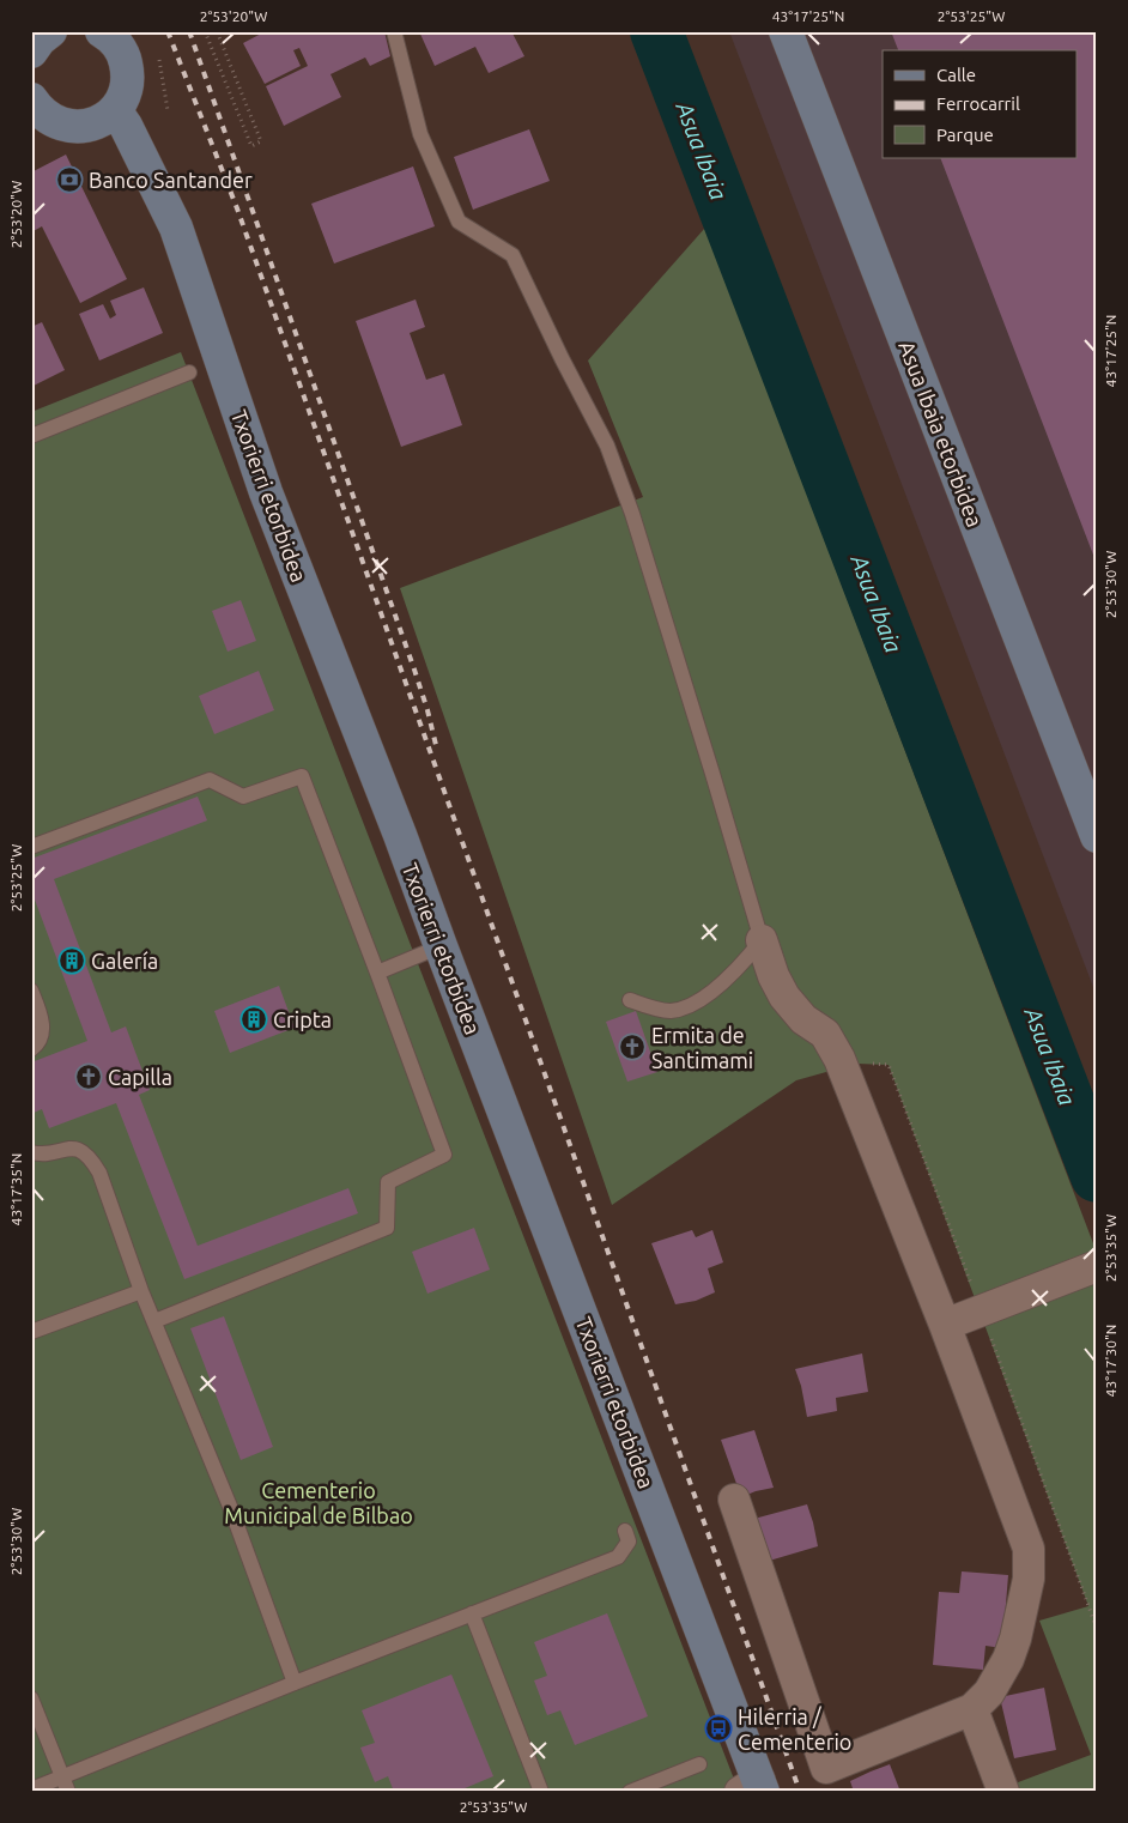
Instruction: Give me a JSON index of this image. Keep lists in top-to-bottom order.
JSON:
{
  "streets": {
    "street": ["Asua Ibaia etorbidea", "Txorierri etorbidea"]
  },
  "water": ["Asua Ibaia"],
  "parks": ["Cementerio Municipal de Bilbao"],
  "places": {
    "bank": ["Banco Santander"],
    "building": ["Galería", "Cripta"],
    "church": ["Ermita de Santimami", "Capilla"],
    "bus stop": ["Hilerria / Cementerio"]
  },
  "legend": ["Calle", "Ferrocarril", "Parque"],
  "coordinates": [
    "2°53'20\"W",
    "43°17'25\"N",
    "2°53'25\"W",
    "2°53'30\"W",
    "43°17'35\"N",
    "2°53'35\"W",
    "43°17'30\"N"
  ]
}
